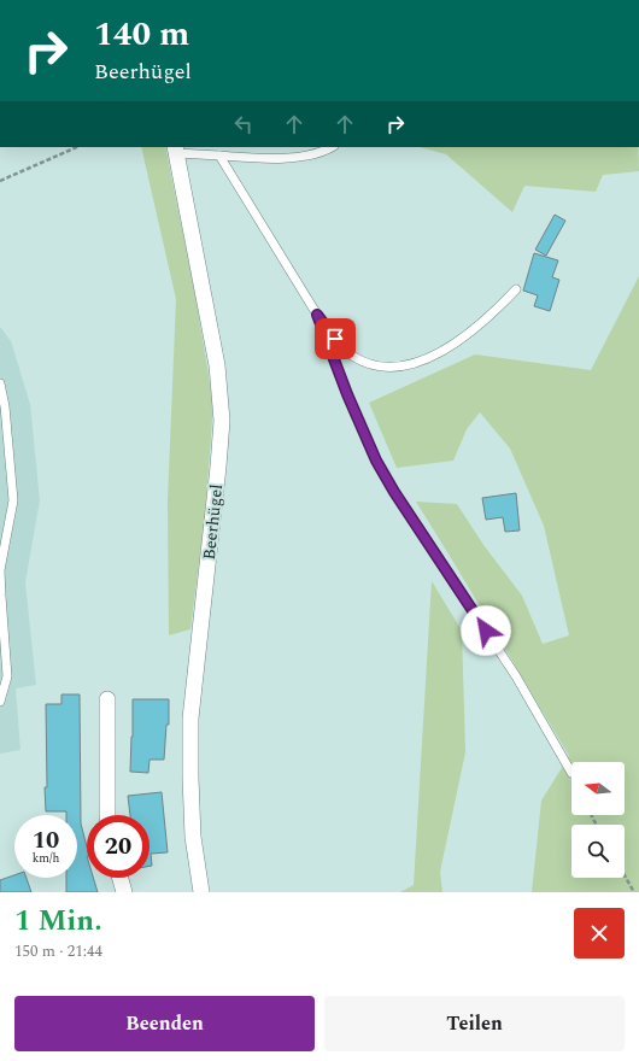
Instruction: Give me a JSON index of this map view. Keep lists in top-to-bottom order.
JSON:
{
  "streets": {
    "street": ["Beerhügel"]
  },
  "north": "left",
  "page": {
    "turn": ["140 m", "Beerhügel"],
    "speed": "10 km/h",
    "limit": "20",
    "heading": ["1 Min.", "150 m · 21:44"],
    "buttons": ["Beenden", "Teilen"]
  }
}
